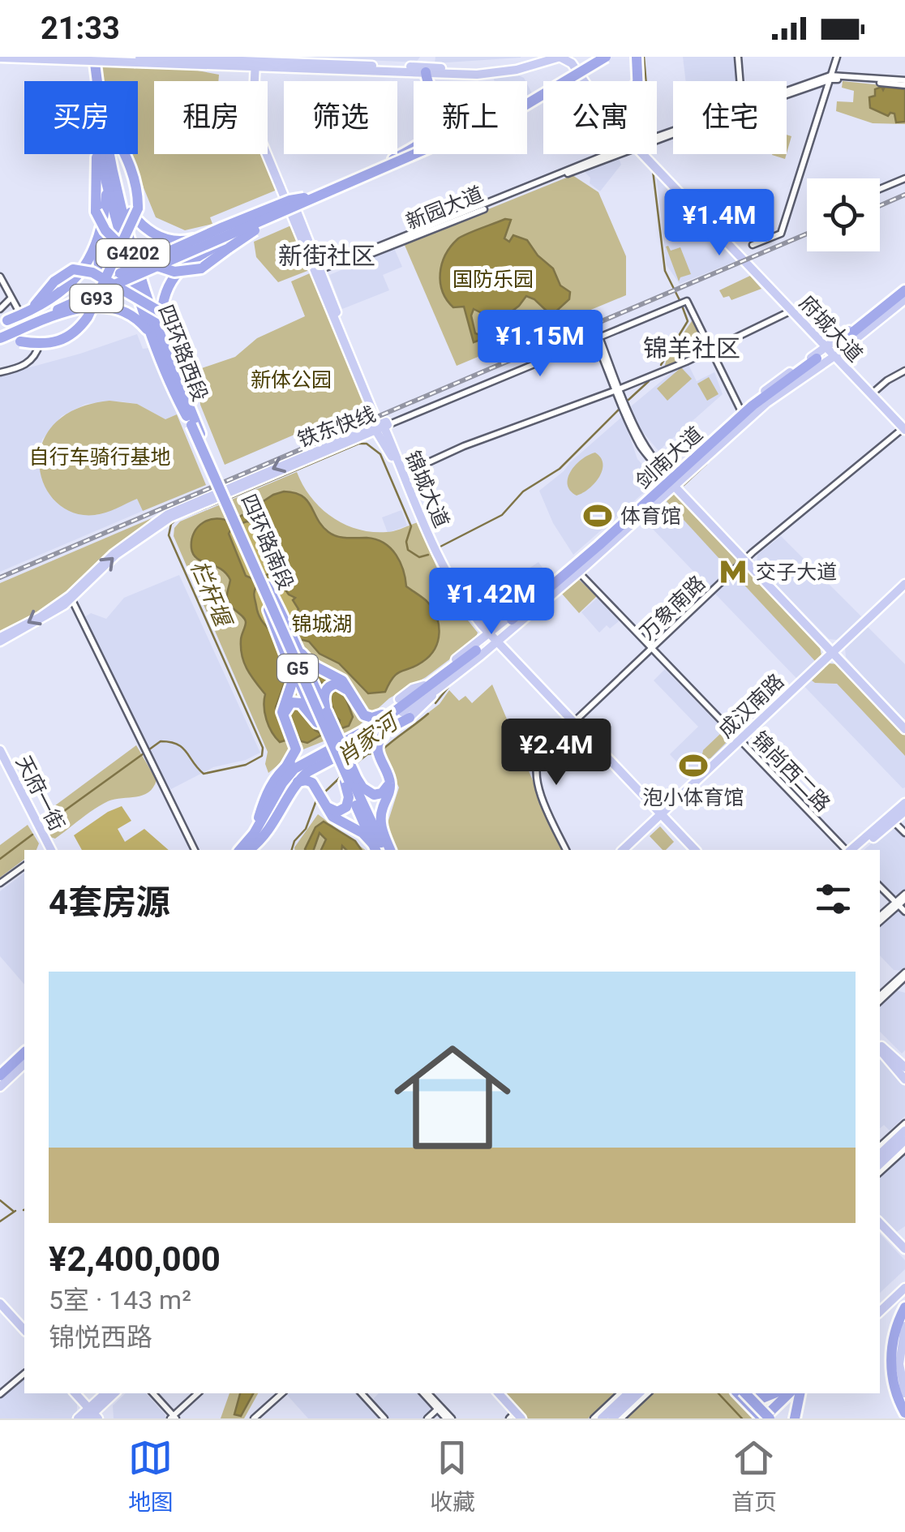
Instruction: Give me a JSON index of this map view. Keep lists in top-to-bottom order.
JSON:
{
  "streets": {
    "highway": [
      "G4202",
      "G93",
      "四环路西段",
      "剑南大道",
      "四环路南段",
      "G5"
    ],
    "main road": [
      "府城大道",
      "铁东快线",
      "锦城大道",
      "成汉南路",
      "天府一街"
    ],
    "street": ["新园大道", "万象南路", "锦尚西二路"]
  },
  "crossings": [
    ["G93", "四环路西段"],
    ["G93", "G5"],
    ["府城大道", "万象南路"],
    ["四环路西段", "四环路南段"],
    ["四环路西段", "G5"],
    ["铁东快线", "锦城大道"],
    ["剑南大道", "锦尚西二路"],
    ["锦城大道", "万象南路"],
    ["锦城大道", "成汉南路"],
    ["四环路南段", "G5"],
    ["万象南路", "锦尚西二路"],
    ["成汉南路", "锦尚西二路"]
  ],
  "districts": ["新街社区", "锦羊社区"],
  "water": ["栏杆堰", "肖家河"],
  "parks": [
    "国防乐园",
    "新体公园",
    "自行车骑行基地",
    "锦城湖"
  ],
  "places": {
    "sports": ["体育馆", "泡小体育馆"],
    "metro station": ["交子大道"]
  },
  "page": {
    "status": "21:33",
    "chip": [
      "买房",
      "租房",
      "筛选",
      "新上",
      "公寓",
      "住宅"
    ],
    "price": [
      "¥1.4M",
      "¥1.15M",
      "¥1.42M",
      "¥2.4M"
    ],
    "heading": "4套房源",
    "list": [
      {
        "name": "¥2,400,000",
        "note": "5室 · 143 m² · 锦悦西路"
      }
    ],
    "tabs": ["地图", "收藏", "首页"]
  }
}
